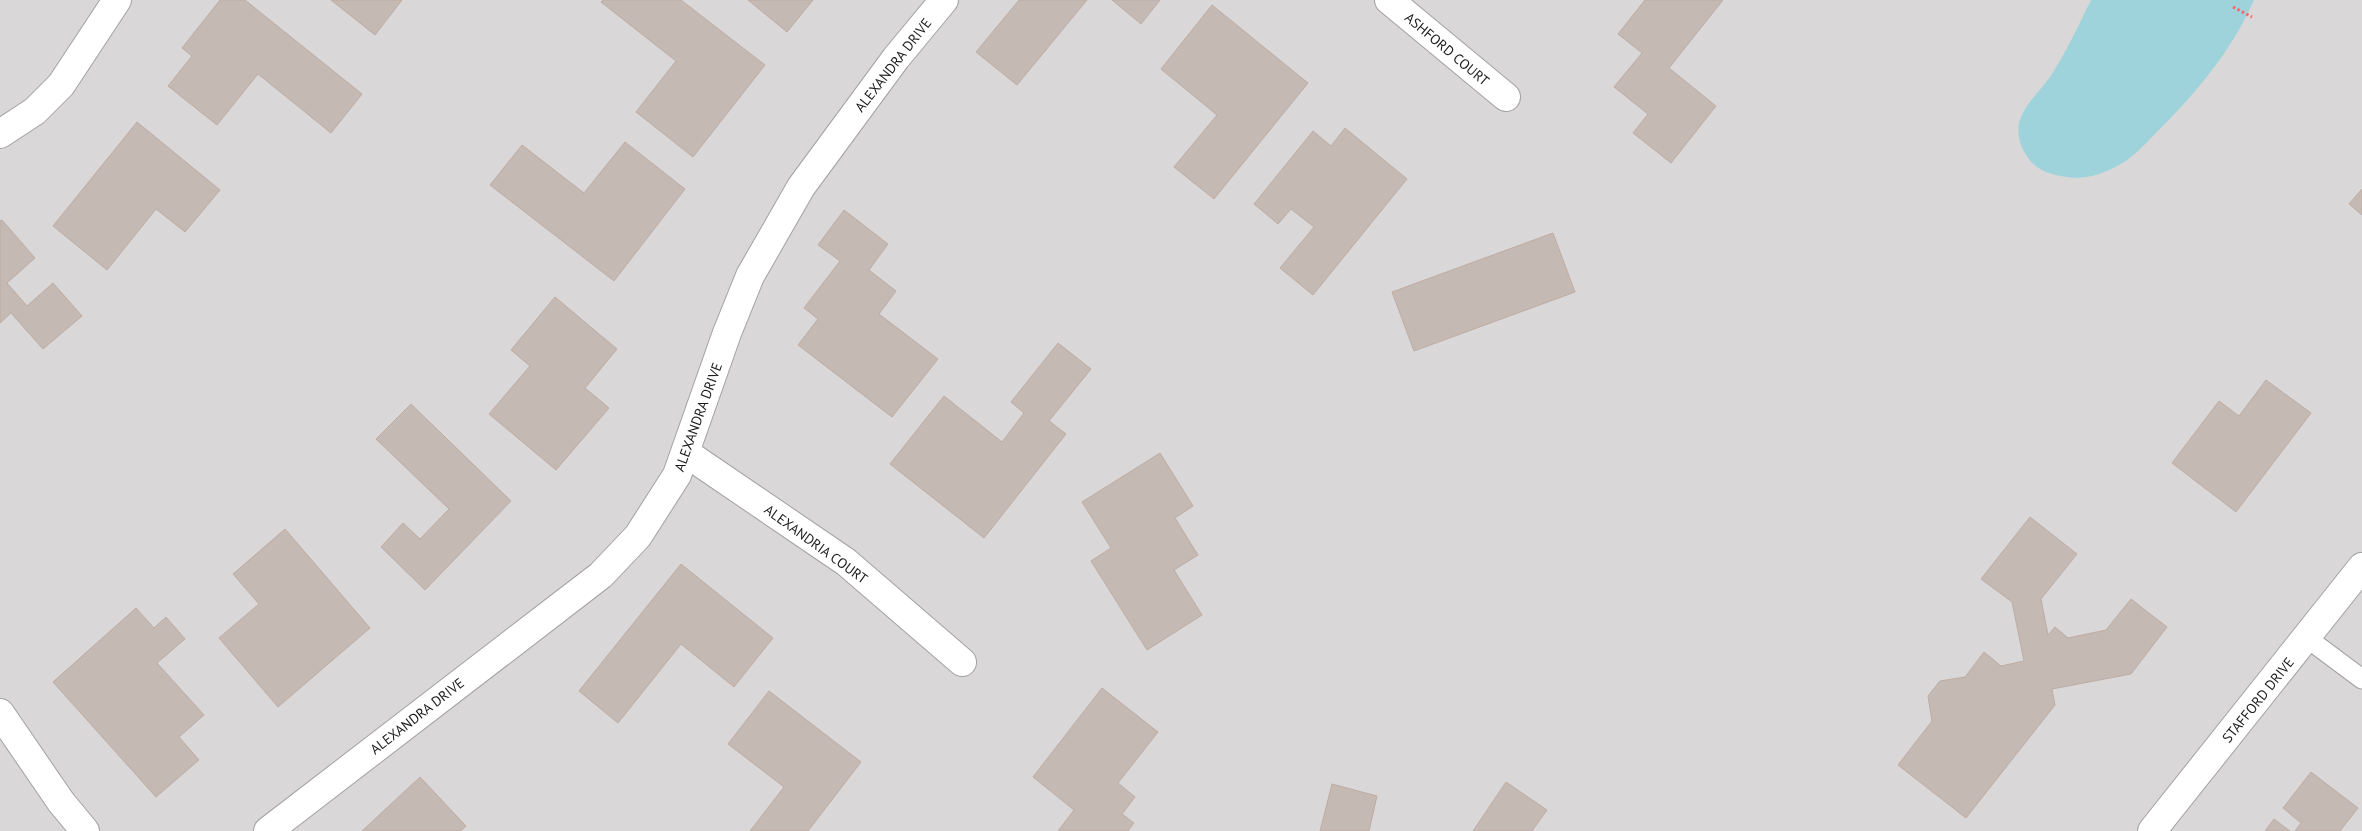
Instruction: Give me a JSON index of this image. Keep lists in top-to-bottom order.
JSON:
{
  "streets": {
    "street": [
      "ASHFORD COURT",
      "ALEXANDRA DRIVE",
      "ALEXANDRIA COURT",
      "STAFFORD DRIVE"
    ]
  },
  "crossings": [
    ["ALEXANDRA DRIVE", "ALEXANDRIA COURT"]
  ]
}
